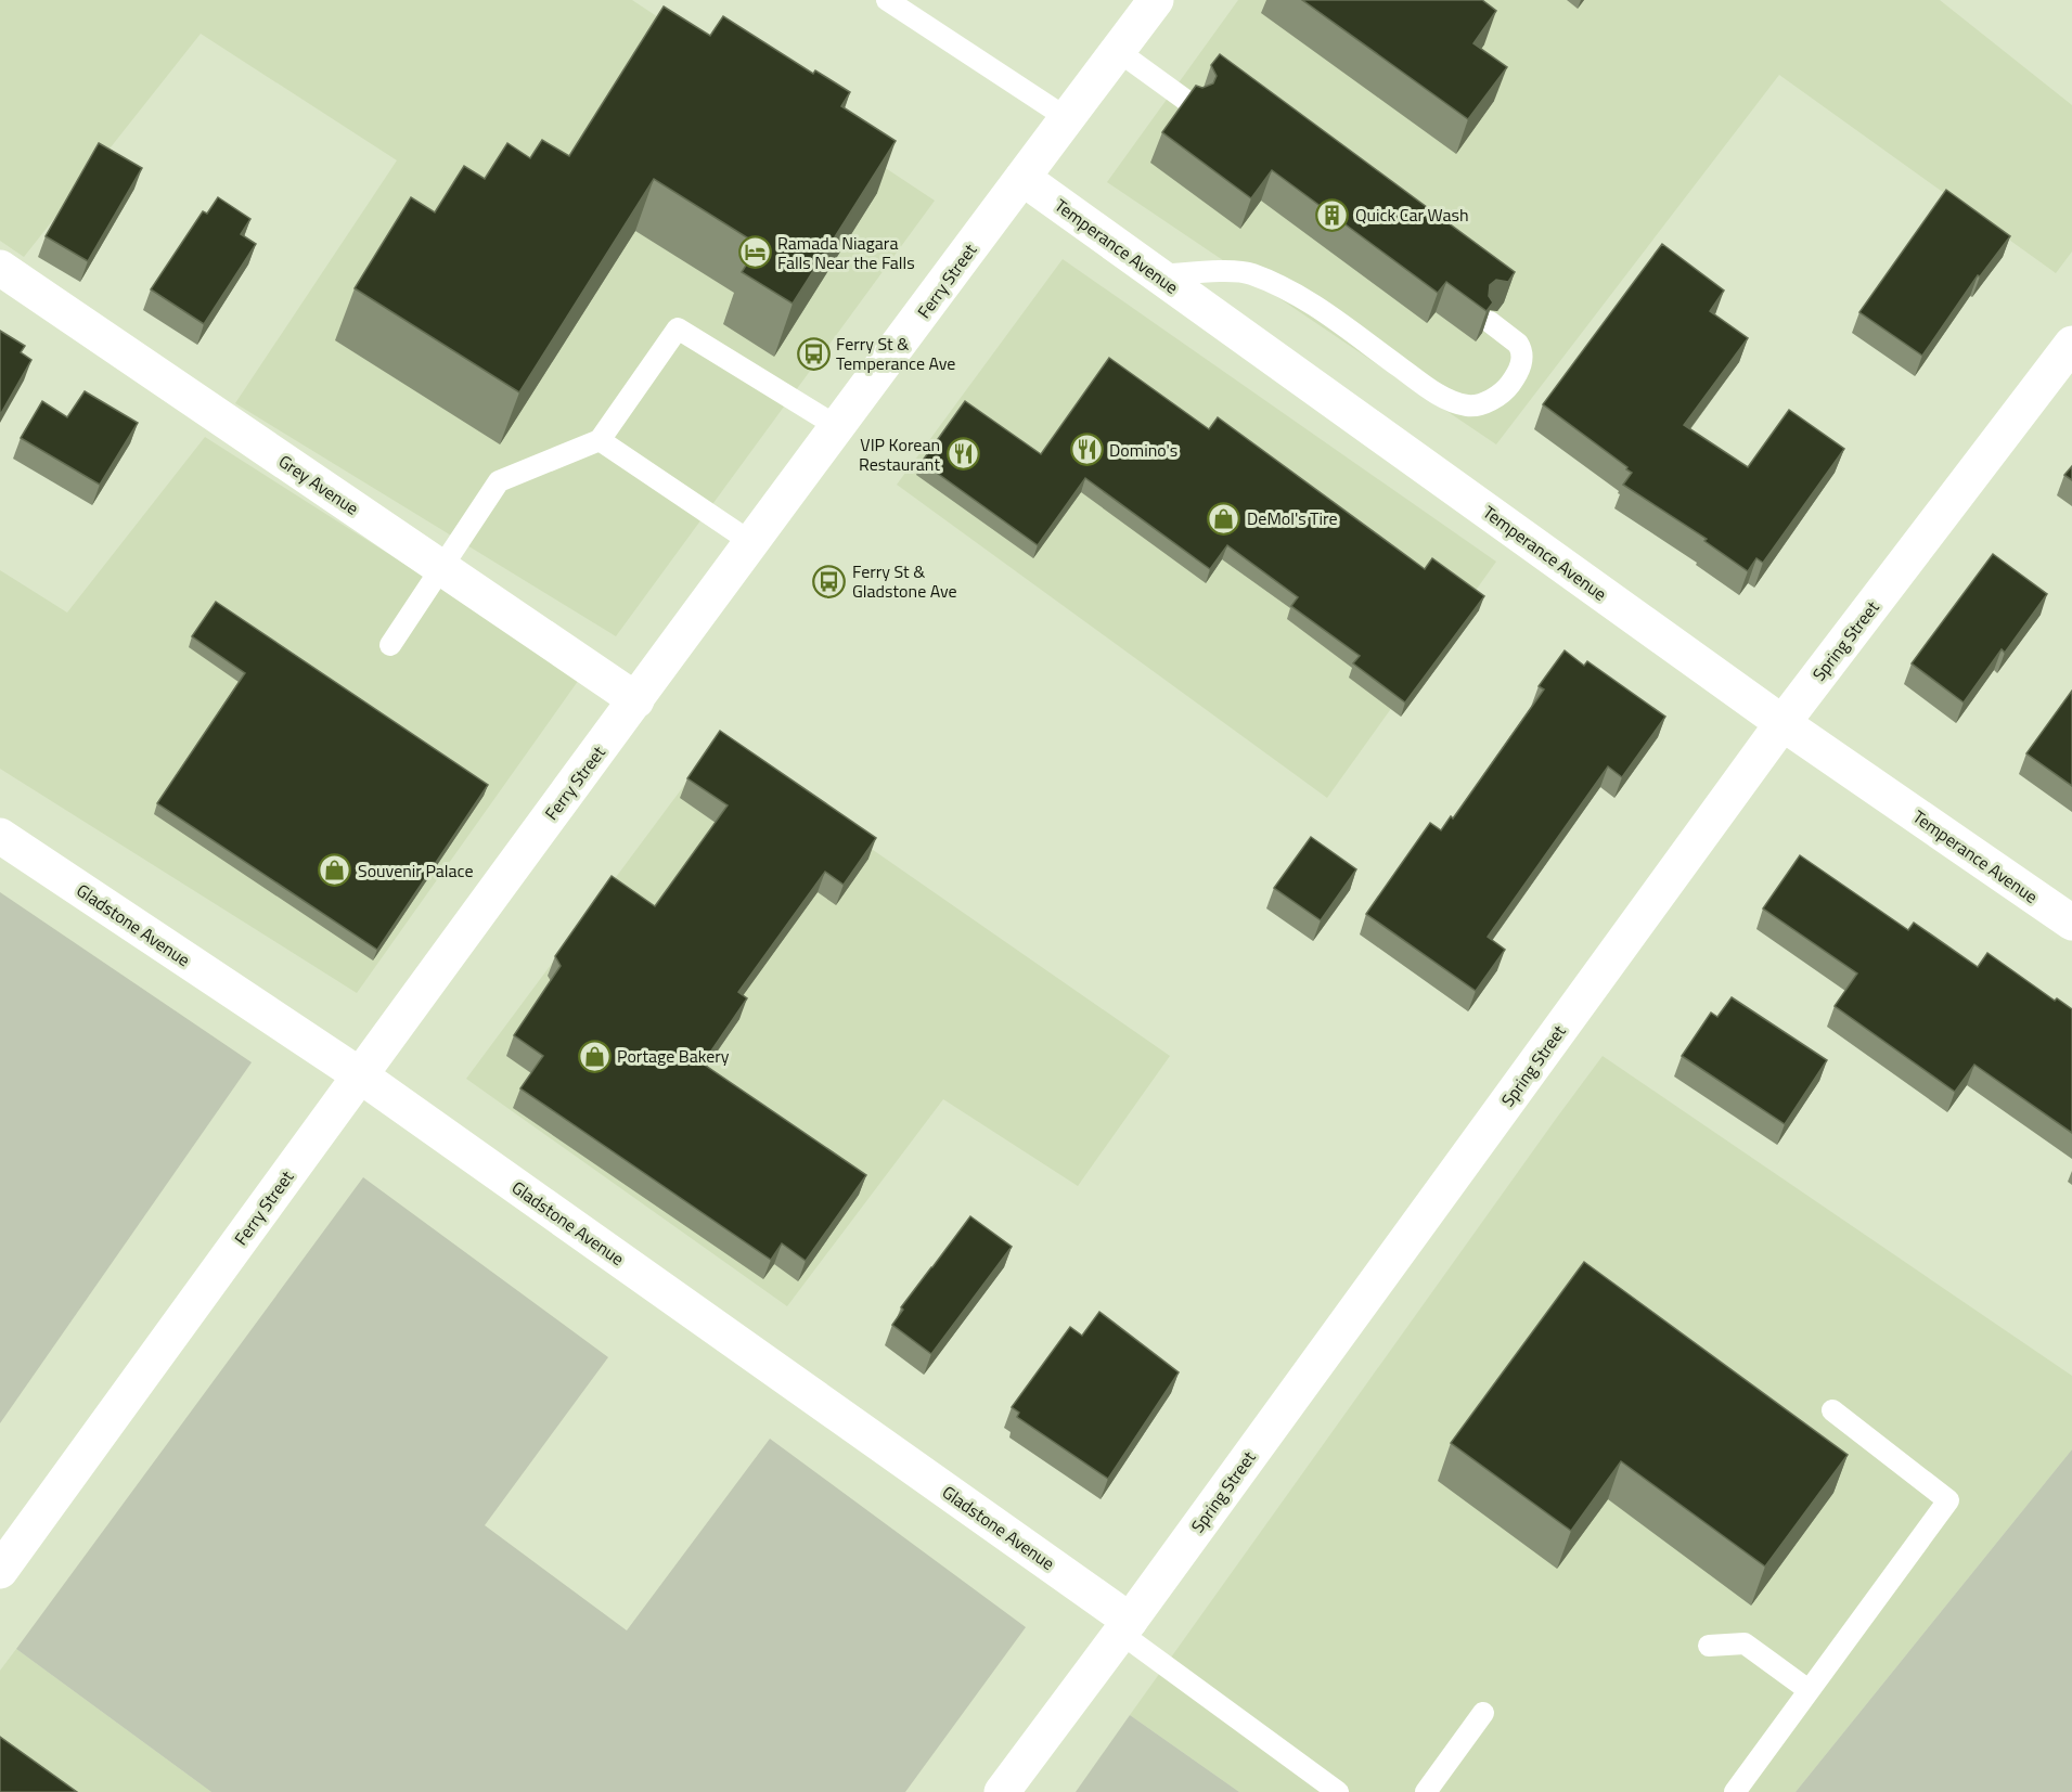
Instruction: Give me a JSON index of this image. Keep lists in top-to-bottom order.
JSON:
{
  "streets": {
    "street": [
      "Temperance Avenue",
      "Ferry Street",
      "Grey Avenue",
      "Spring Street",
      "Gladstone Avenue"
    ]
  },
  "crossings": [
    ["Temperance Avenue", "Ferry Street"],
    ["Temperance Avenue", "Spring Street"],
    ["Ferry Street", "Grey Avenue"],
    ["Ferry Street", "Gladstone Avenue"],
    ["Spring Street", "Gladstone Avenue"]
  ],
  "places": {
    "building": ["Quick Car Wash"],
    "hotel": ["Ramada Niagara Falls Near the Falls"],
    "bus stop": ["Ferry St & Temperance Ave", "Ferry St & Gladstone Ave"],
    "restaurant": ["Domino's", "VIP Korean Restaurant"],
    "shop": ["DeMol's Tire", "Souvenir Palace", "Portage Bakery"]
  }
}
